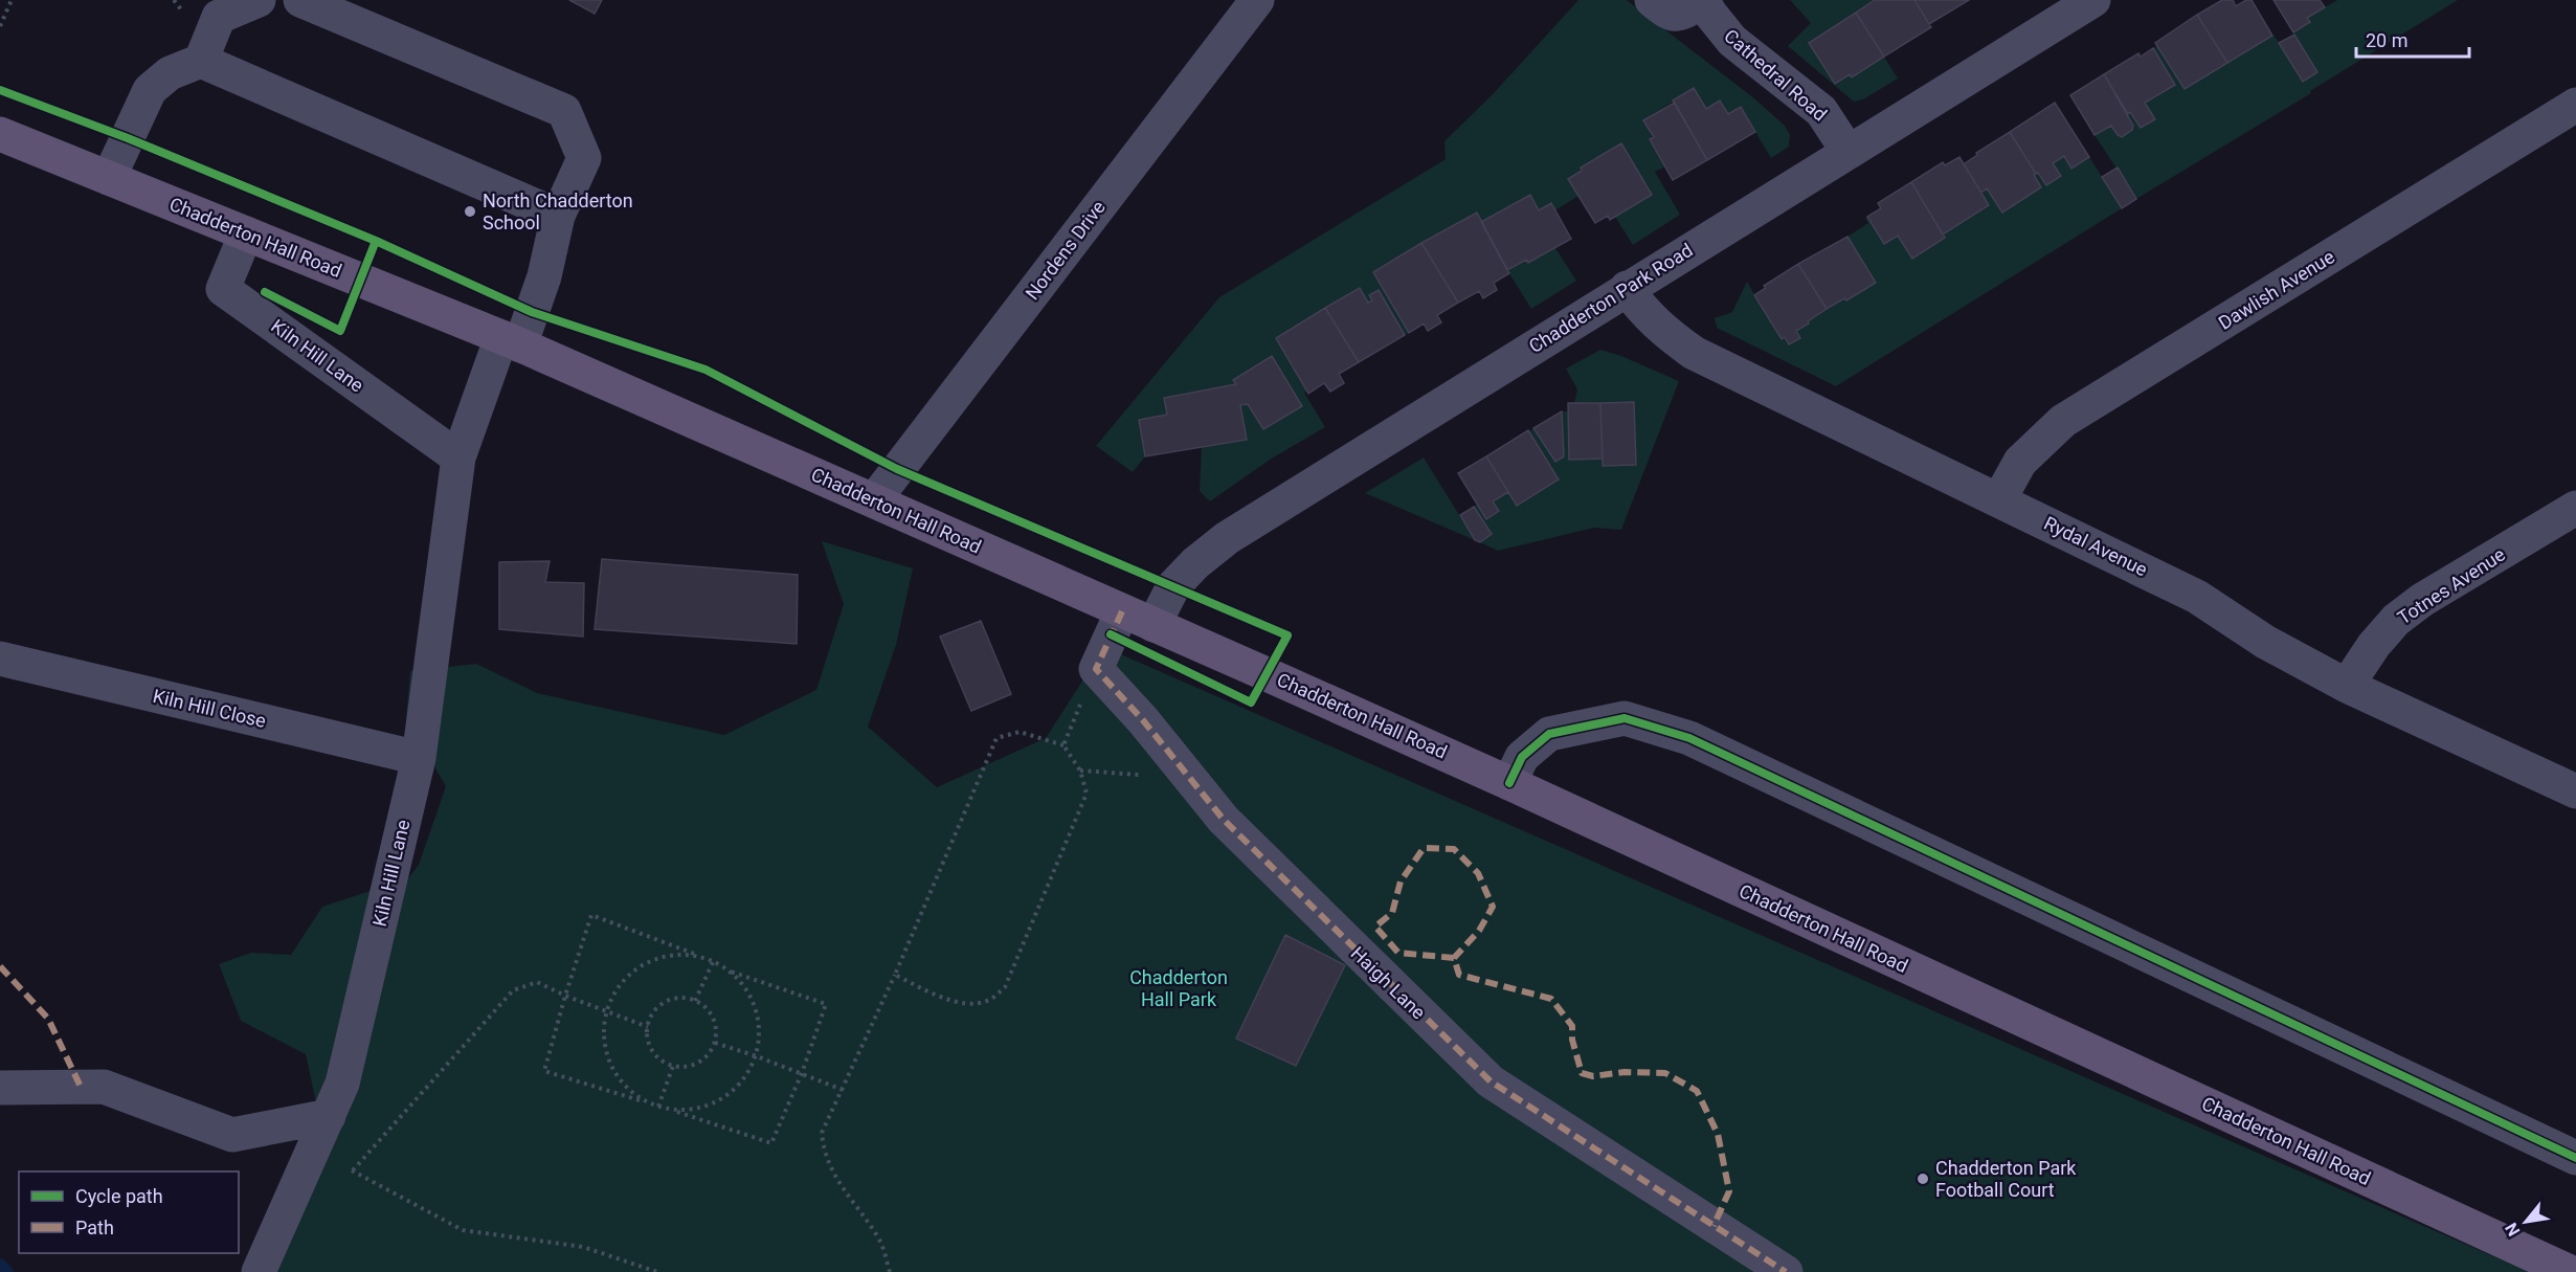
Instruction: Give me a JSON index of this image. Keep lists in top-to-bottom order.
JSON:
{
  "streets": {
    "main road": ["Chadderton Hall Road"],
    "street": [
      "Cathedral Road",
      "Nordens Drive",
      "Dawlish Avenue",
      "Chadderton Park Road",
      "Kiln Hill Lane",
      "Rydal Avenue",
      "Totnes Avenue",
      "Kiln Hill Close",
      "Haigh Lane"
    ]
  },
  "crossings": [
    ["Cathedral Road", "Chadderton Park Road"],
    ["Chadderton Hall Road", "Nordens Drive"],
    ["Chadderton Hall Road", "Chadderton Park Road"],
    ["Chadderton Hall Road", "Kiln Hill Lane"],
    ["Dawlish Avenue", "Rydal Avenue"],
    ["Chadderton Park Road", "Rydal Avenue"],
    ["Kiln Hill Lane", "Kiln Hill Close"],
    ["Rydal Avenue", "Totnes Avenue"]
  ],
  "parks": ["Chadderton Hall Park"],
  "places": ["North Chadderton School", "Chadderton Park Football Court"],
  "legend": ["Cycle path", "Path"],
  "scale_bar": "20 m",
  "north": "bottom left"
}
